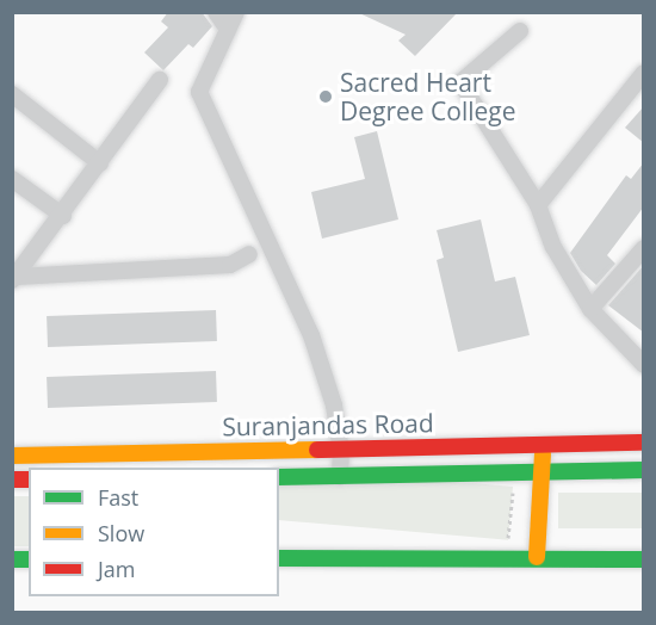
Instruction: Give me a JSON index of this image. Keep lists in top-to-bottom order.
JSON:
{
  "streets": {
    "main road": ["Suranjandas Road"]
  },
  "places": ["Sacred Heart Degree College"],
  "legend": ["Fast", "Slow", "Jam"]
}
